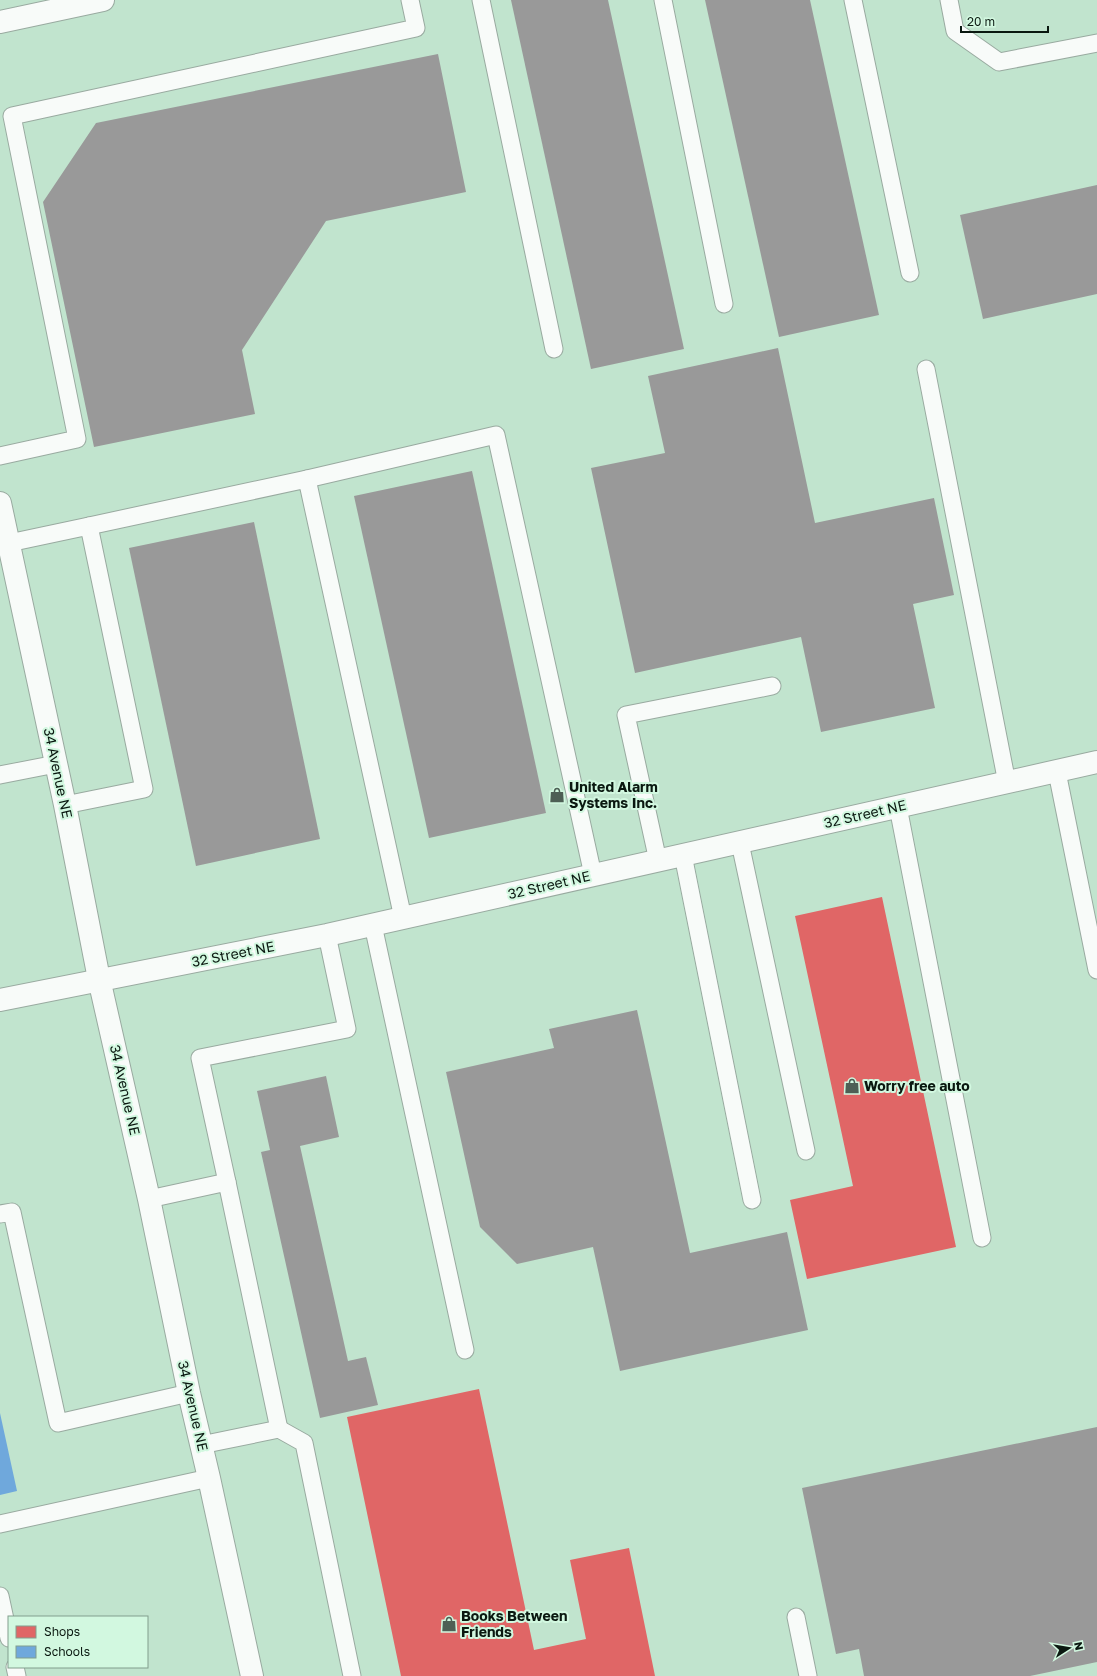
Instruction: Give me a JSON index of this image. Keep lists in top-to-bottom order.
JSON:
{
  "streets": {
    "street": ["34 Avenue NE", "32 Street NE"]
  },
  "crossings": [
    ["34 Avenue NE", "32 Street NE"]
  ],
  "places": {
    "shop": ["United Alarm Systems Inc.", "Worry free auto", "Books Between Friends"]
  },
  "legend": ["Shops", "Schools"],
  "scale_bar": "20 m",
  "north": "right"
}
